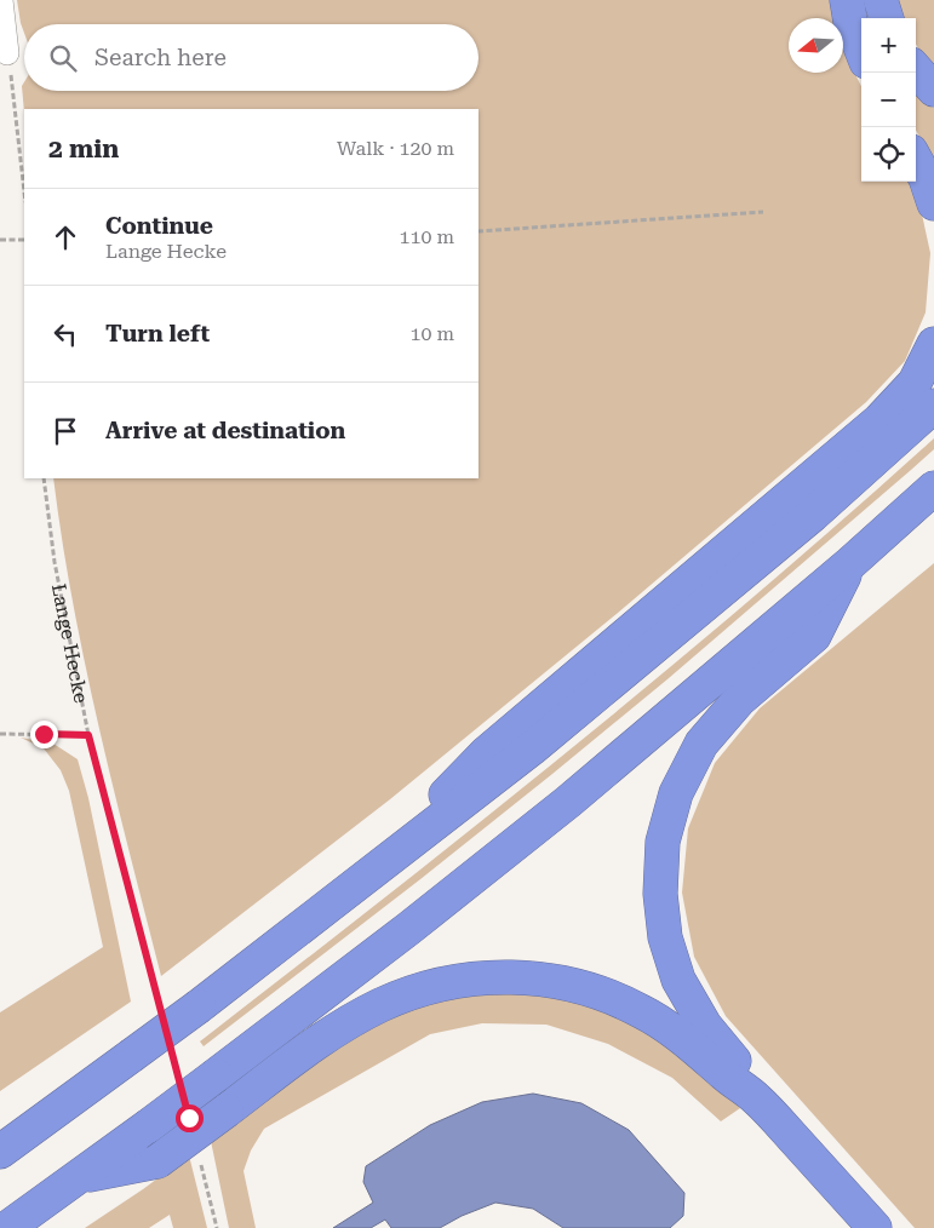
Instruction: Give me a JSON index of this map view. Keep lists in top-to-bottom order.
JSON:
{
  "streets": {
    "path": ["Lange Hecke"]
  },
  "north": "left",
  "page": {
    "map_buttons": ["+", "−"],
    "search": "Search here",
    "heading": ["2 min", "Walk · 120 m"],
    "list": [
      ["Continue", "Lange Hecke", "110 m"],
      ["Turn left", "10 m"],
      "Arrive at destination"
    ]
  }
}
